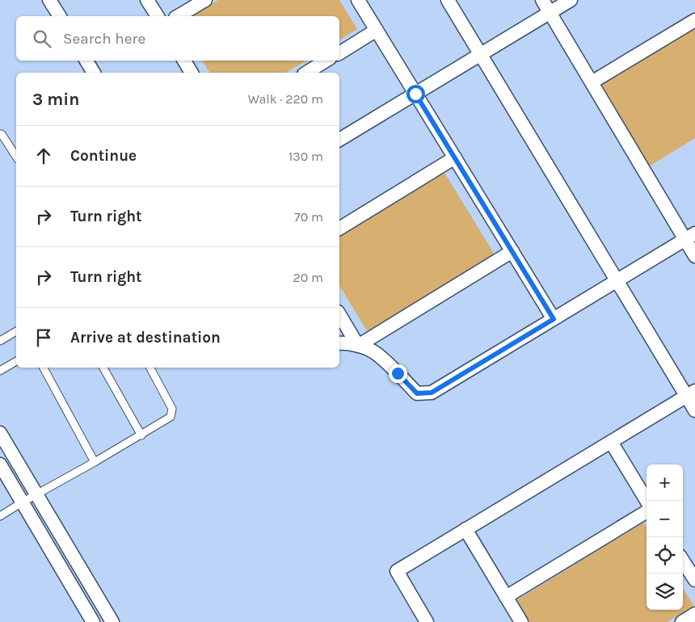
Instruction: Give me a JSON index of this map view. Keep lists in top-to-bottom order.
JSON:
{
  "page": {
    "search": "Search here",
    "heading": ["3 min", "Walk · 220 m"],
    "list": [
      ["Continue", "130 m"],
      ["Turn right", "70 m"],
      ["Turn right", "20 m"],
      "Arrive at destination"
    ],
    "map_buttons": ["+", "−"]
  }
}
